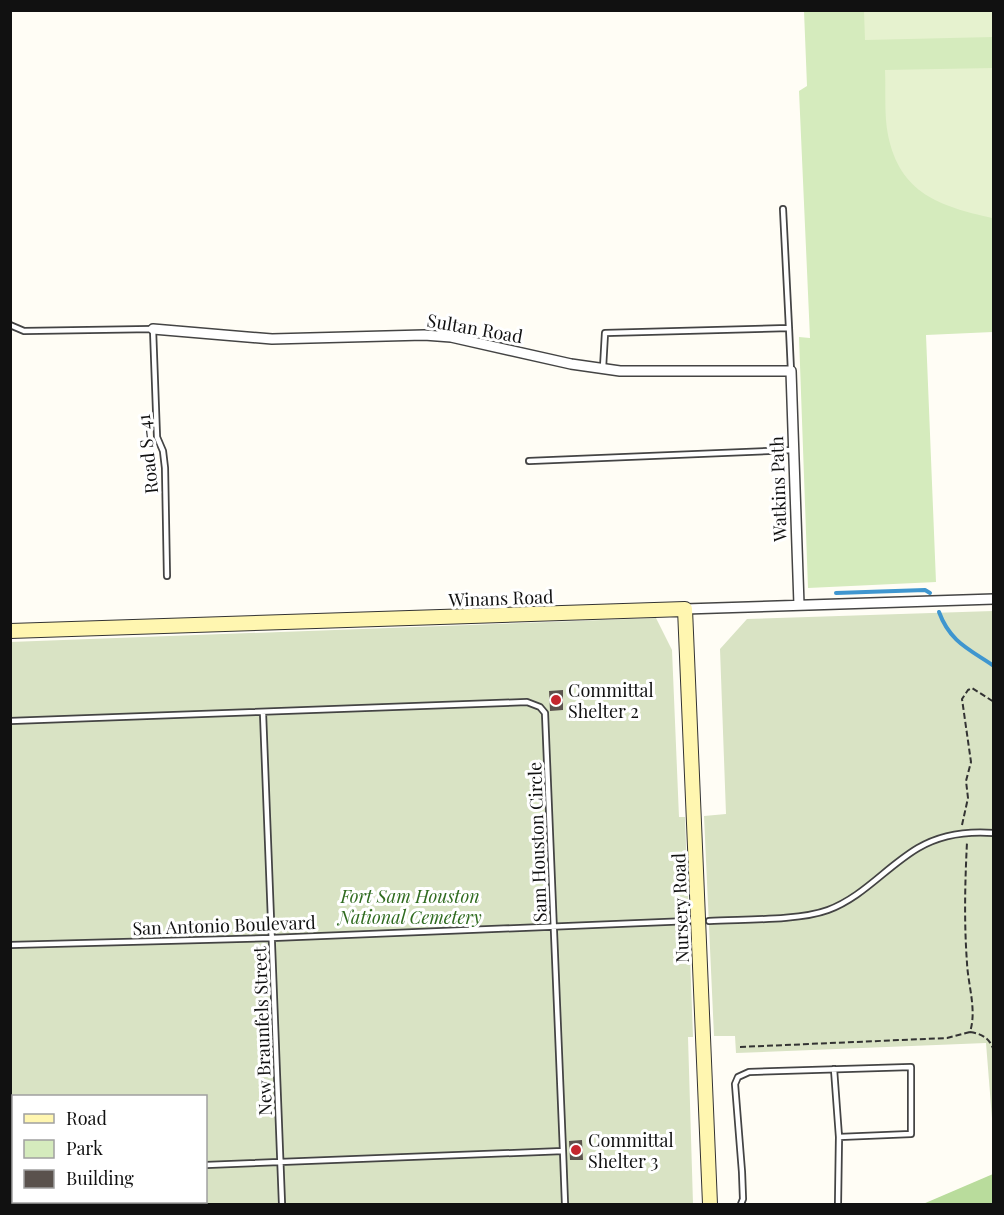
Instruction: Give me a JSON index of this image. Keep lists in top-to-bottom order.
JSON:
{
  "streets": {
    "street": [
      "Sultan Road",
      "Watkins Path",
      "Winans Road",
      "Nursery Road"
    ],
    "lane": [
      "Road S-41",
      "Sam Houston Circle",
      "San Antonio Boulevard",
      "New Braunfels Street"
    ]
  },
  "crossings": [
    ["Sultan Road", "Road S-41"],
    ["Sultan Road", "Watkins Path"],
    ["Watkins Path", "Winans Road"],
    ["Winans Road", "Nursery Road"],
    ["Sam Houston Circle", "San Antonio Boulevard"],
    ["Sam Houston Circle", "New Braunfels Street"],
    ["San Antonio Boulevard", "New Braunfels Street"]
  ],
  "parks": ["Fort Sam Houston National Cemetery"],
  "places": ["Committal Shelter 2", "Committal Shelter 3"],
  "legend": ["Road", "Park", "Building"]
}
